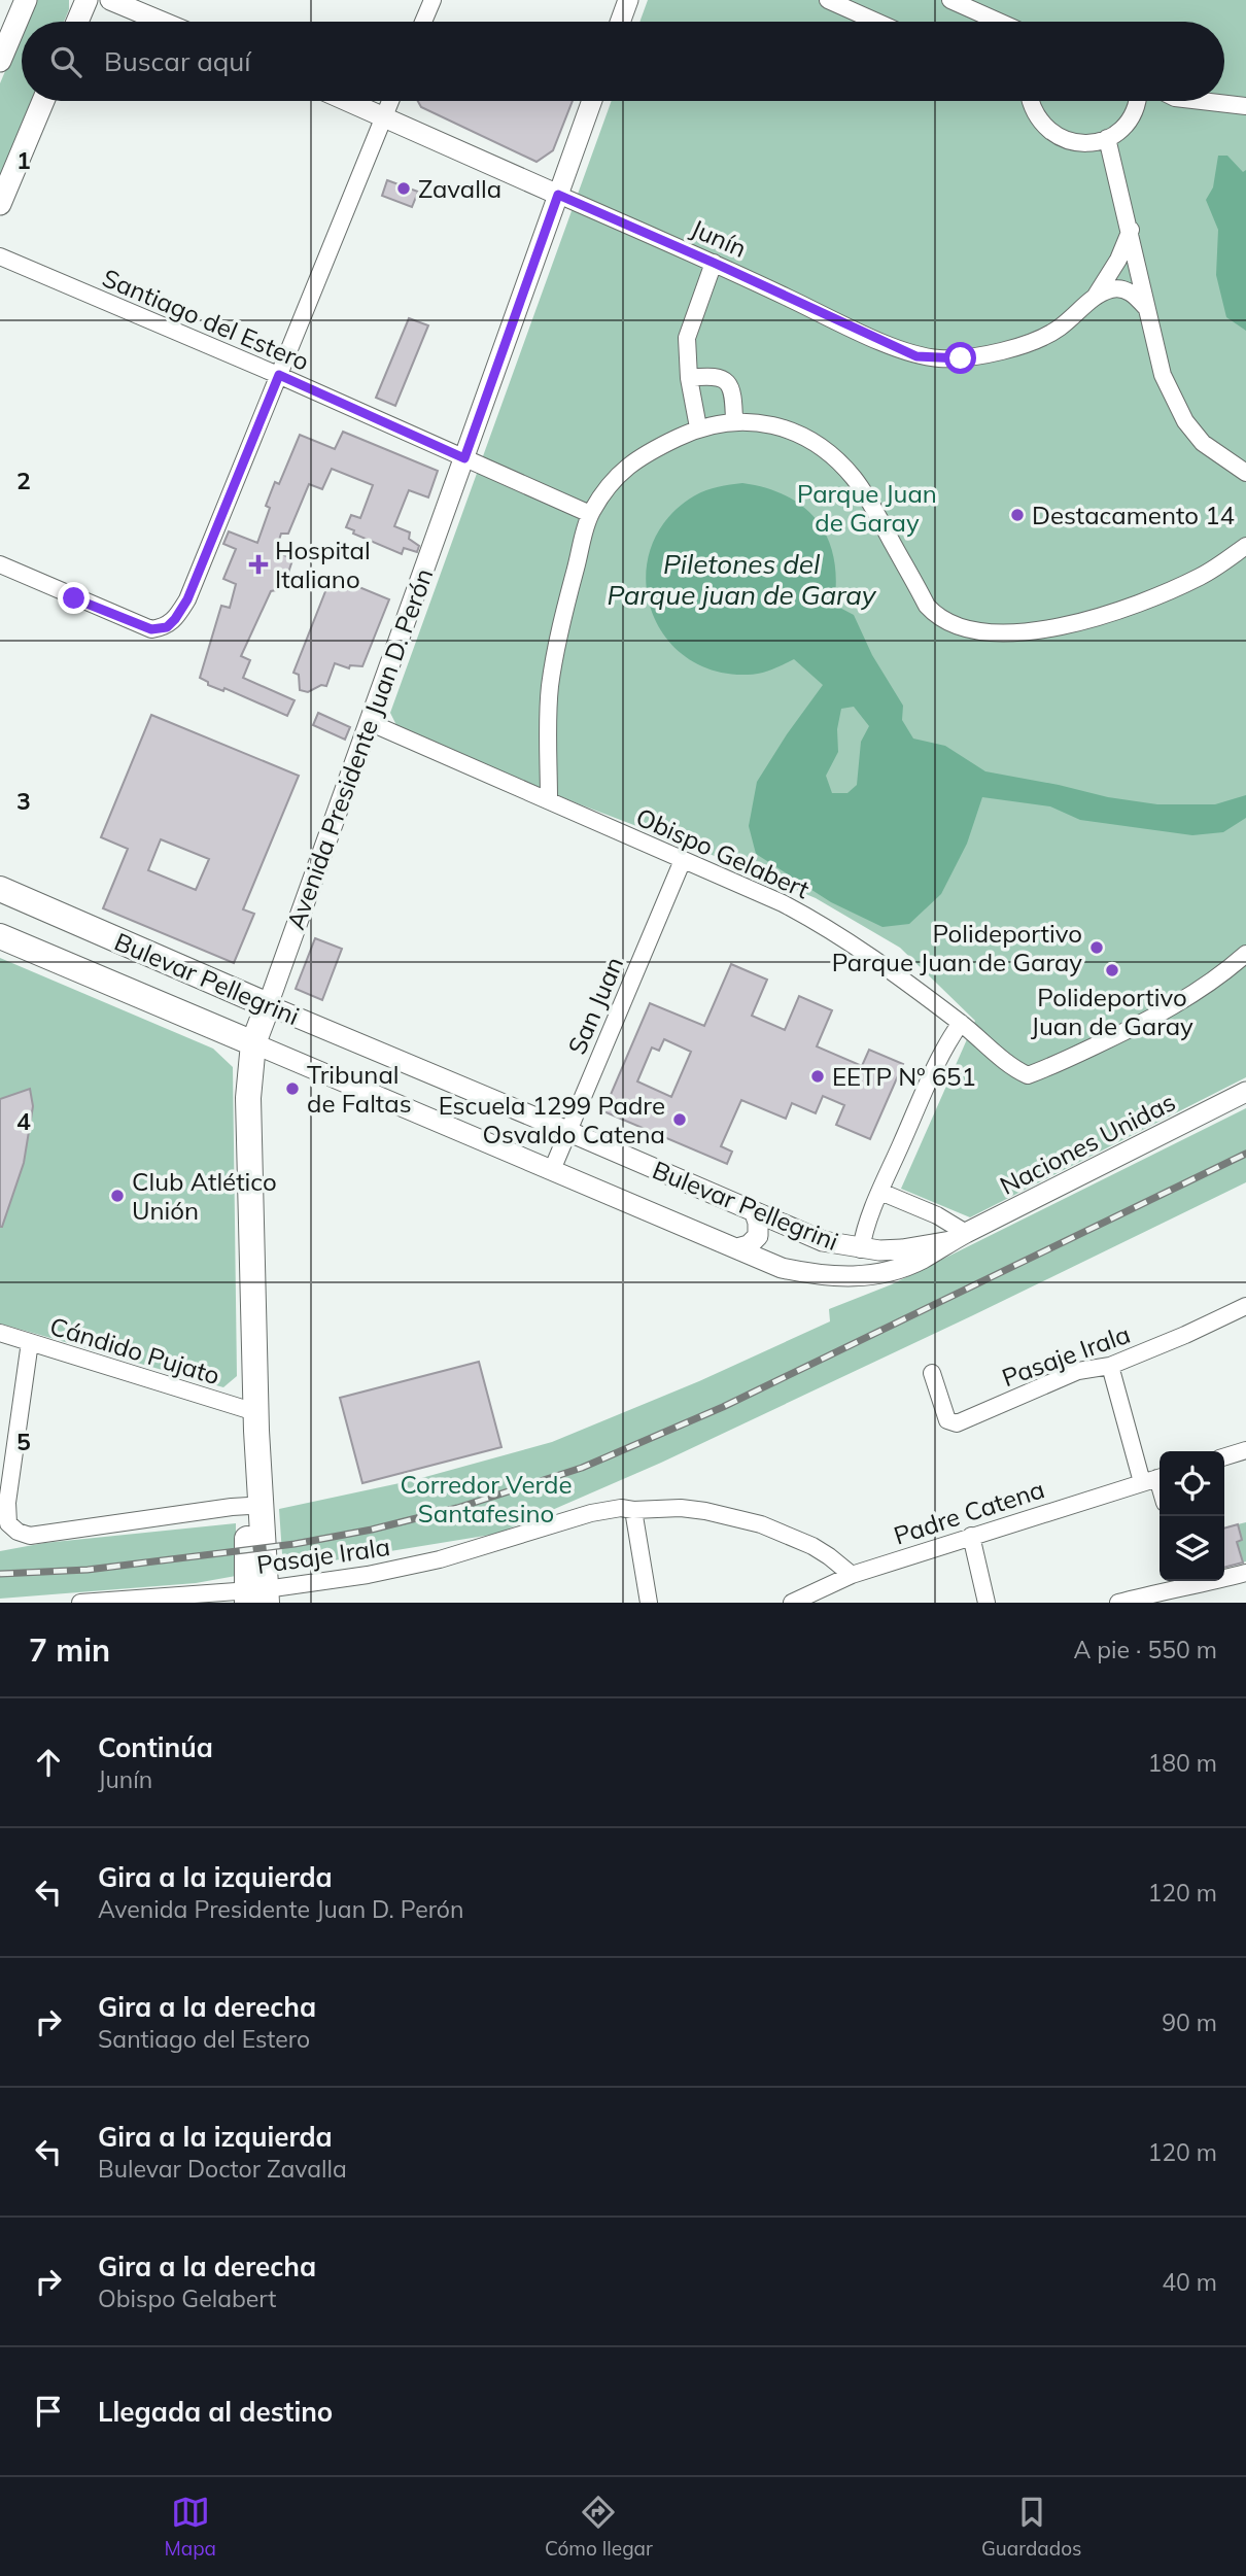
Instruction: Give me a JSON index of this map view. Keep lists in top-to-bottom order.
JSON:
{
  "streets": {
    "main road": ["Avenida Presidente Juan D. Perón", "Bulevar Pellegrini"],
    "street": [
      "Junín",
      "Santiago del Estero",
      "Obispo Gelabert",
      "San Juan",
      "Naciones Unidas",
      "Cándido Pujato",
      "Pasaje Irala",
      "Padre Catena"
    ]
  },
  "crossings": [
    ["Junín", "Avenida Presidente Juan D. Perón"],
    ["Santiago del Estero", "Avenida Presidente Juan D. Perón"],
    ["Avenida Presidente Juan D. Perón", "Obispo Gelabert"],
    ["Avenida Presidente Juan D. Perón", "Bulevar Pellegrini"],
    ["Avenida Presidente Juan D. Perón", "Cándido Pujato"],
    ["Avenida Presidente Juan D. Perón", "Pasaje Irala"],
    ["Obispo Gelabert", "San Juan"],
    ["Bulevar Pellegrini", "San Juan"],
    ["Bulevar Pellegrini", "Naciones Unidas"],
    ["Pasaje Irala", "Padre Catena"]
  ],
  "water": ["Piletones del Parque juan de Garay"],
  "parks": ["Parque Juan de Garay", "Corredor Verde Santafesino"],
  "places": {
    "other": [
      "Zavalla",
      "Destacamento 14",
      "Polideportivo Parque Juan de Garay",
      "Polideportivo Juan de Garay",
      "EETP Nº 651",
      "Tribunal de Faltas",
      "Escuela 1299 Padre Osvaldo Catena",
      "Club Atlético Unión"
    ],
    "health": ["Hospital Italiano"]
  },
  "page": {
    "search": "Buscar aquí",
    "heading": ["7 min", "A pie · 550 m"],
    "list": [
      ["Continúa", "Junín", "180 m"],
      ["Gira a la izquierda", "Avenida Presidente Juan D. Perón", "120 m"],
      ["Gira a la derecha", "Santiago del Estero", "90 m"],
      ["Gira a la izquierda", "Bulevar Doctor Zavalla", "120 m"],
      ["Gira a la derecha", "Obispo Gelabert", "40 m"],
      "Llegada al destino"
    ],
    "nav": ["Mapa", "Cómo llegar", "Guardados"]
  },
  "grid": {
    "rows": [
      "1",
      "2",
      "3",
      "4",
      "5"
    ]
  }
}
